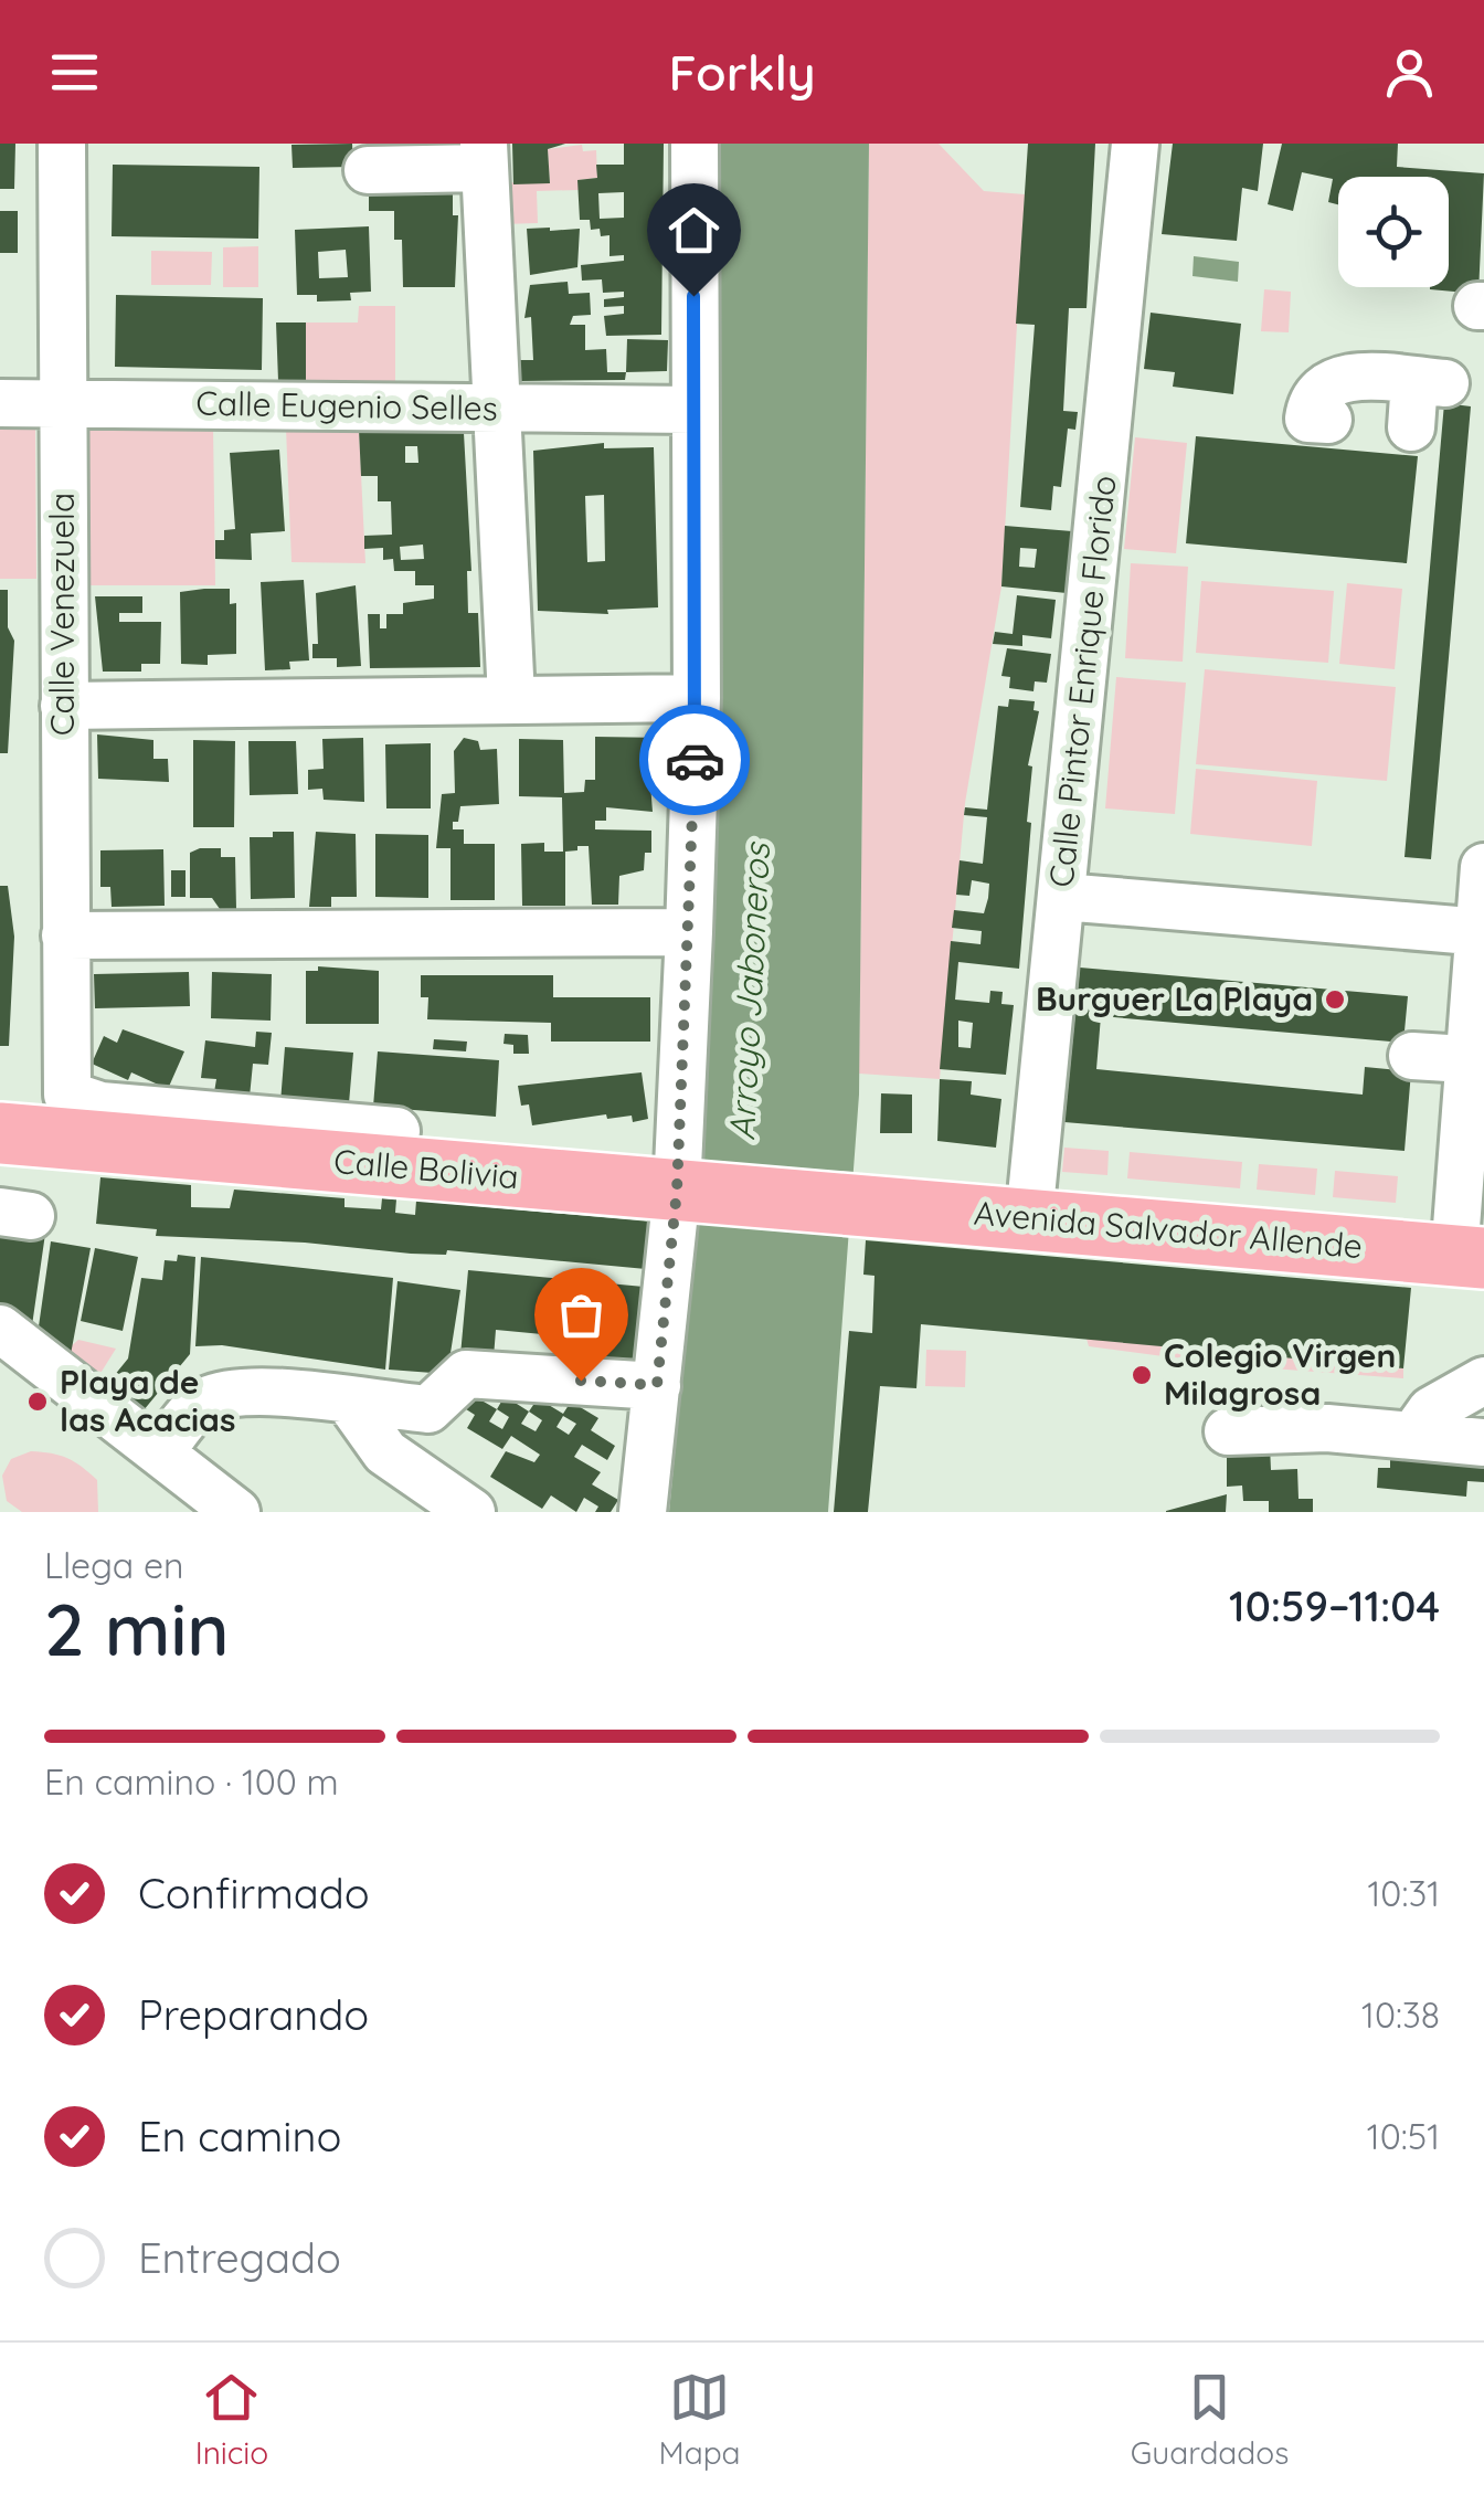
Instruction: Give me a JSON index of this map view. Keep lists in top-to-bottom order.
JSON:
{
  "streets": {
    "main road": ["Calle Bolivia", "Avenida Salvador Allende"],
    "street": ["Calle Eugenio Selles", "Calle Venezuela", "Calle Pintor Enrique Florido"]
  },
  "crossings": [
    ["Calle Eugenio Selles", "Calle Venezuela"],
    ["Calle Pintor Enrique Florido", "Avenida Salvador Allende"],
    ["Calle Bolivia", "Avenida Salvador Allende"]
  ],
  "water": ["Arroyo Jaboneros"],
  "places": ["Burguer La Playa", "Colegio Virgen Milagrosa", "Playa de las Acacias"],
  "page": {
    "header": "Forkly",
    "heading": ["2 min", "Llega en", "10:59–11:04"],
    "bar": "En camino · 100 m",
    "list": [
      ["Confirmado", "10:31"],
      ["Preparando", "10:38"],
      ["En camino", "10:51"],
      "Entregado"
    ],
    "tabs": ["Inicio", "Mapa", "Guardados"]
  }
}
